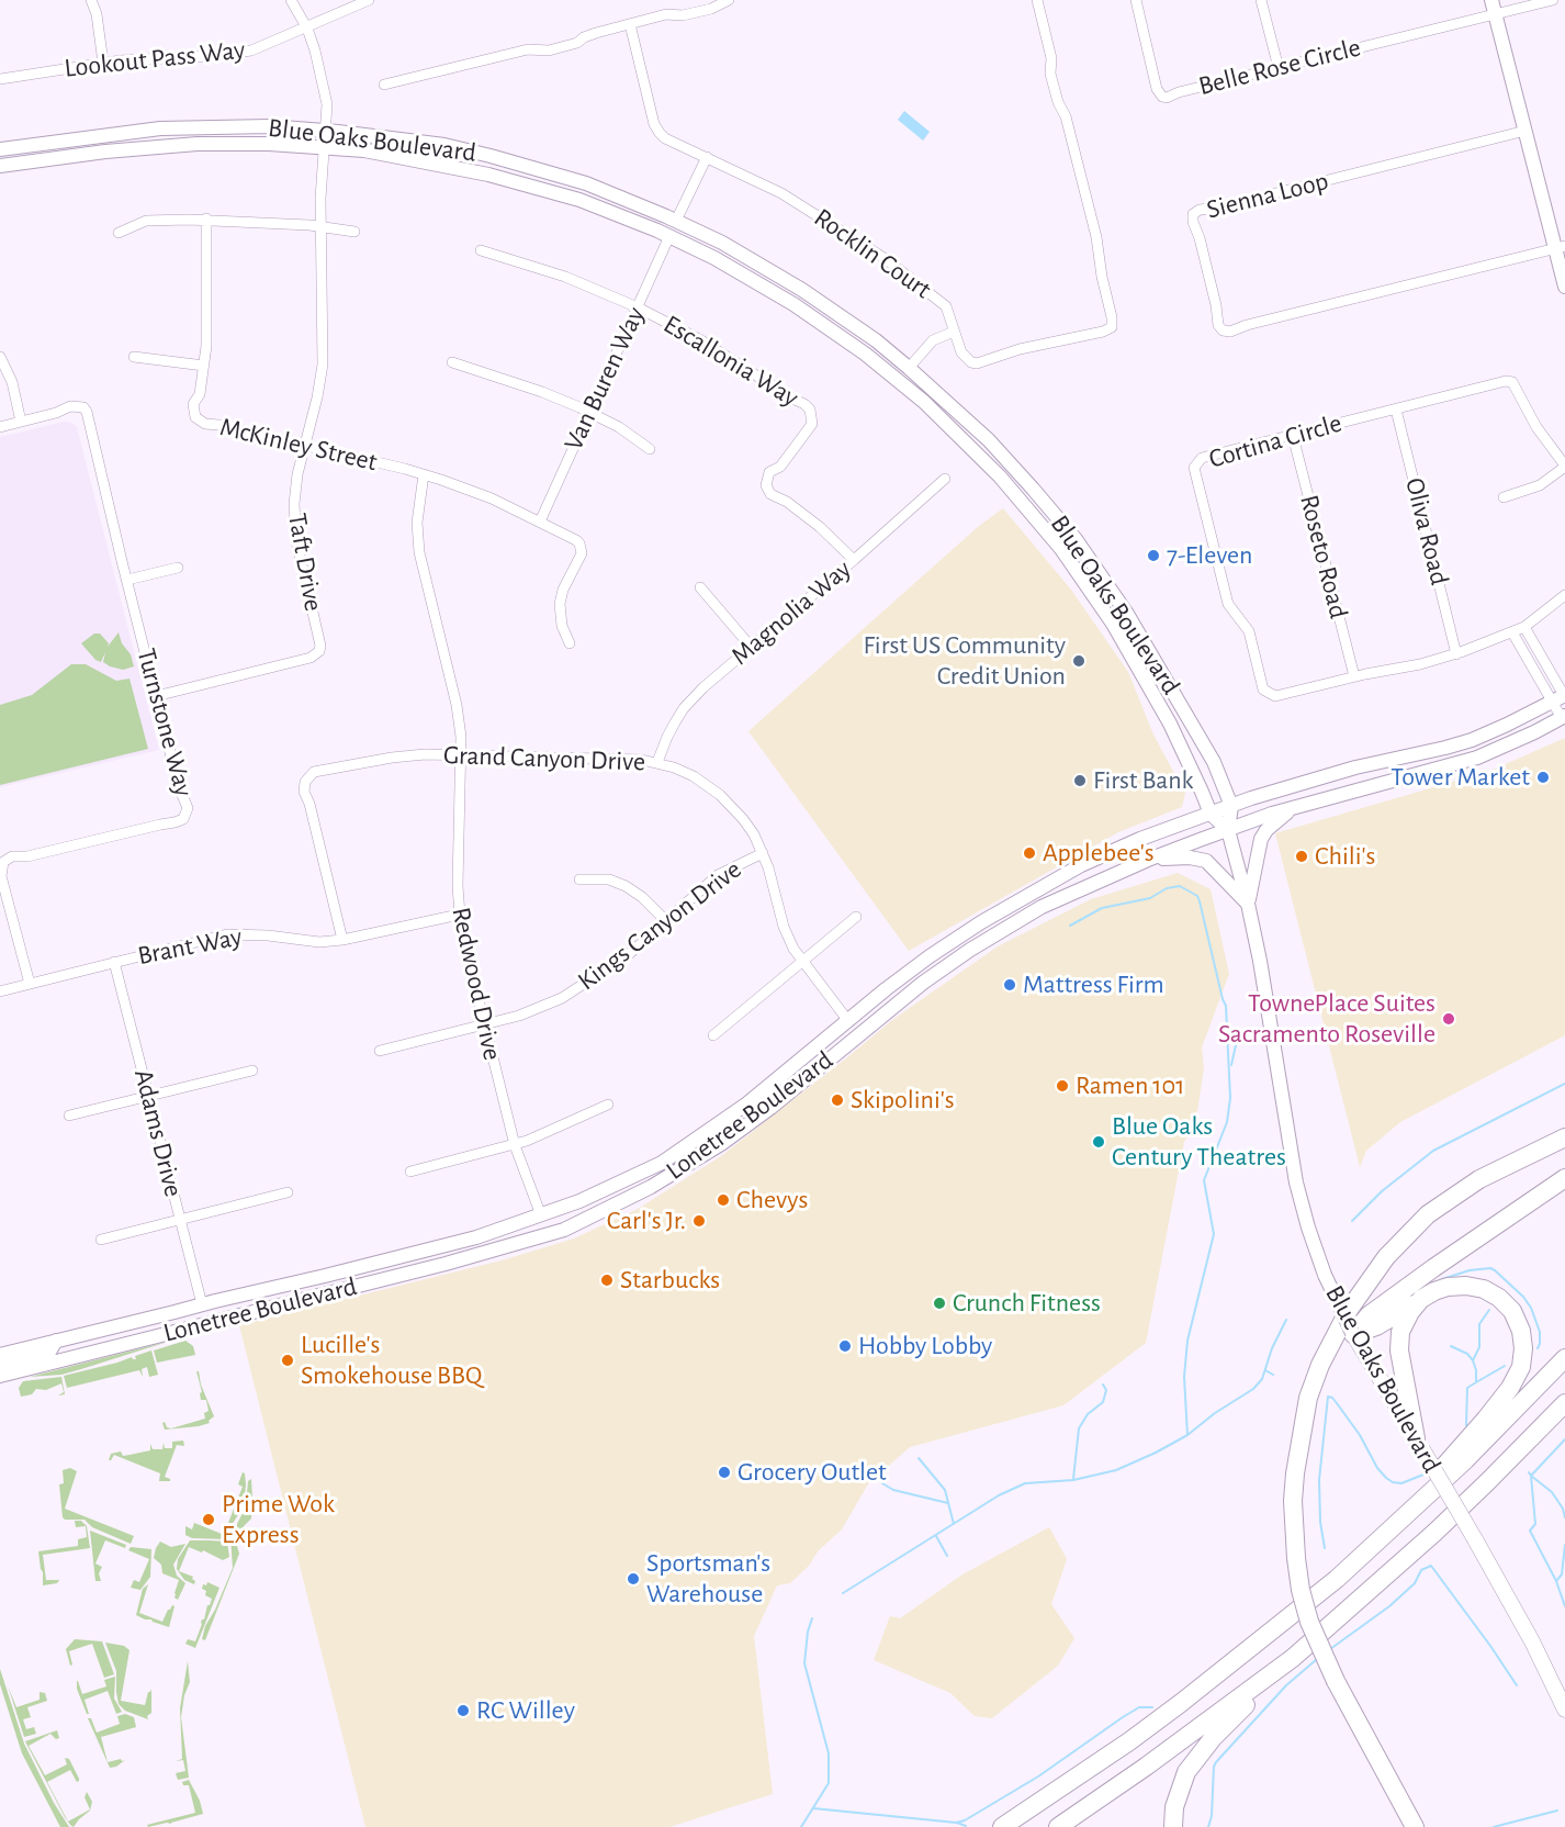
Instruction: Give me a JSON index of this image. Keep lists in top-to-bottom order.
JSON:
{
  "streets": {
    "main road": ["Blue Oaks Boulevard", "Lonetree Boulevard"],
    "street": [
      "Lookout Pass Way",
      "Belle Rose Circle",
      "Sienna Loop",
      "Rocklin Court",
      "Escallonia Way",
      "Van Buren Way",
      "Cortina Circle",
      "McKinley Street",
      "Oliva Road",
      "Roseto Road",
      "Taft Drive",
      "Magnolia Way",
      "Turnstone Way",
      "Grand Canyon Drive",
      "Kings Canyon Drive",
      "Brant Way",
      "Redwood Drive",
      "Adams Drive"
    ]
  },
  "crossings": [
    ["Lookout Pass Way", "Taft Drive"],
    ["Blue Oaks Boulevard", "Van Buren Way"],
    ["Blue Oaks Boulevard", "Taft Drive"],
    ["Blue Oaks Boulevard", "Lonetree Boulevard"],
    ["Escallonia Way", "Van Buren Way"],
    ["Escallonia Way", "Magnolia Way"],
    ["Van Buren Way", "McKinley Street"],
    ["Cortina Circle", "Oliva Road"],
    ["Cortina Circle", "Roseto Road"],
    ["McKinley Street", "Taft Drive"],
    ["McKinley Street", "Redwood Drive"],
    ["Taft Drive", "Turnstone Way"],
    ["Magnolia Way", "Grand Canyon Drive"],
    ["Turnstone Way", "Brant Way"],
    ["Grand Canyon Drive", "Kings Canyon Drive"],
    ["Grand Canyon Drive", "Brant Way"],
    ["Grand Canyon Drive", "Redwood Drive"],
    ["Grand Canyon Drive", "Lonetree Boulevard"],
    ["Kings Canyon Drive", "Redwood Drive"],
    ["Brant Way", "Redwood Drive"],
    ["Brant Way", "Adams Drive"],
    ["Redwood Drive", "Lonetree Boulevard"],
    ["Lonetree Boulevard", "Adams Drive"]
  ],
  "places": [
    "7-Eleven",
    "First US Community Credit Union",
    "Tower Market",
    "First Bank",
    "Applebee's",
    "Chili's",
    "Mattress Firm",
    "TownePlace Suites Sacramento Roseville",
    "Ramen 101",
    "Skipolini's",
    "Blue Oaks Century Theatres",
    "Chevys",
    "Carl's Jr.",
    "Starbucks",
    "Crunch Fitness",
    "Hobby Lobby",
    "Lucille's Smokehouse BBQ",
    "Grocery Outlet",
    "Prime Wok Express",
    "Sportsman's Warehouse",
    "RC Willey"
  ]
}
